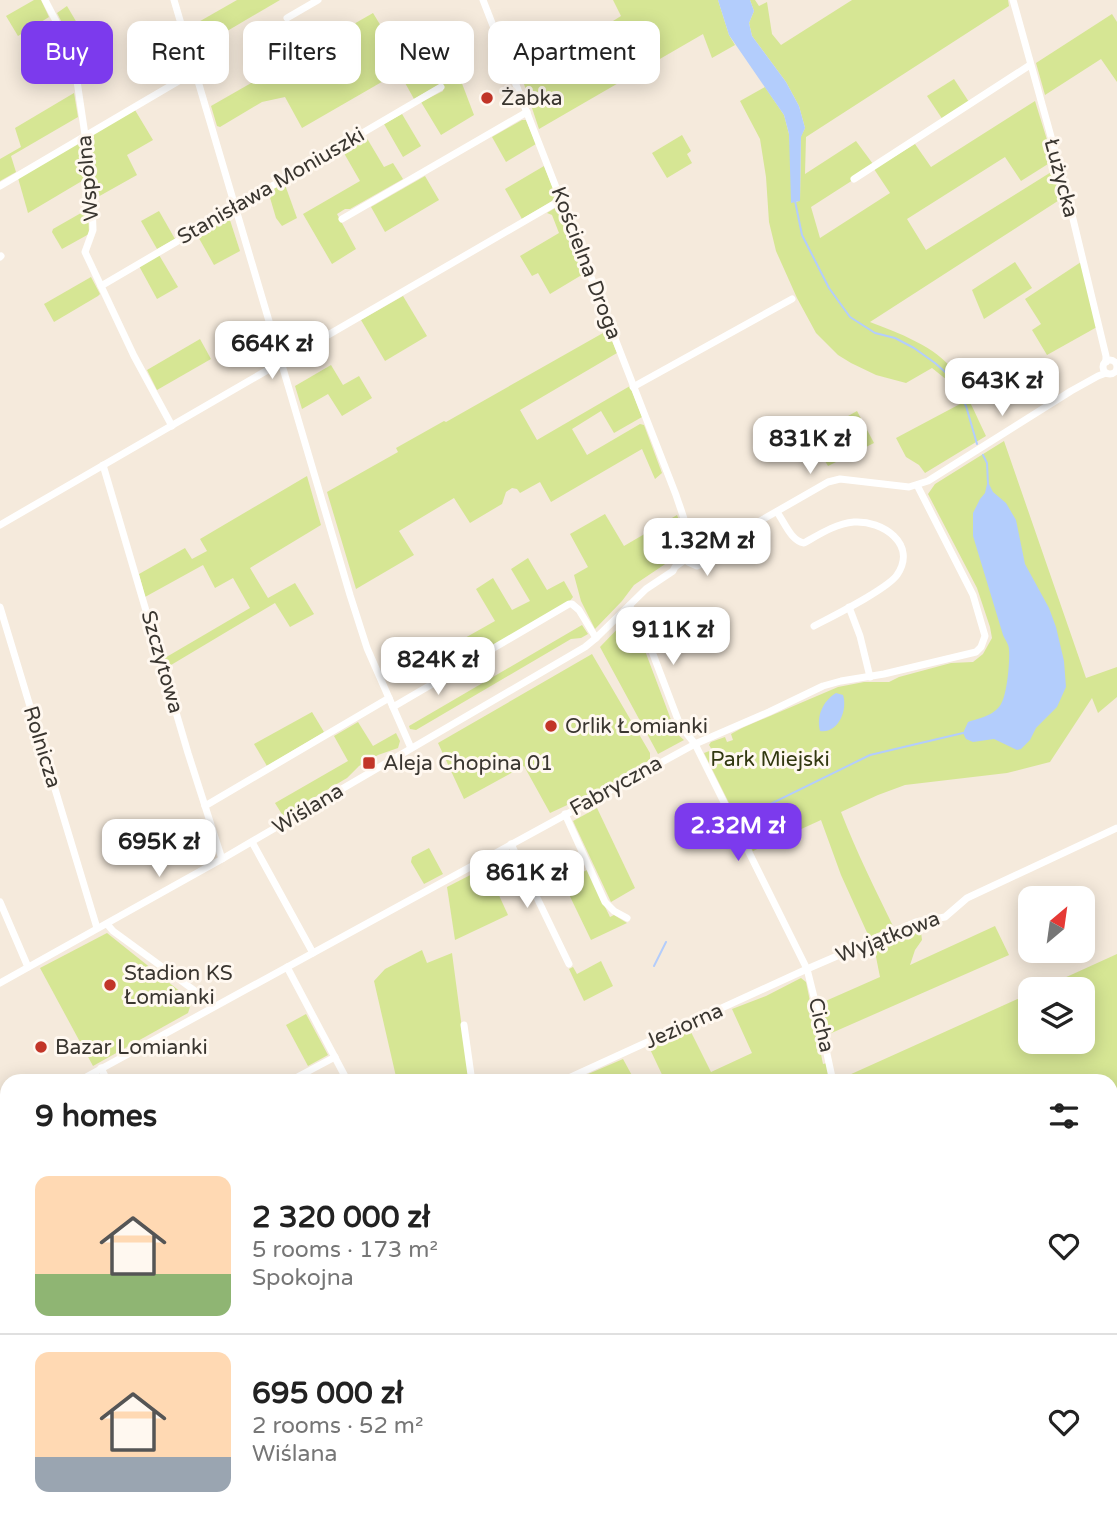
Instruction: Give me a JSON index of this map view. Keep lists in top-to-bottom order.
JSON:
{
  "streets": {
    "street": [
      "Wspólna",
      "Łużycka",
      "Stanisława Moniuszki",
      "Kościelna Droga",
      "Szczytowa",
      "Rolnicza",
      "Fabryczna",
      "Wiślana",
      "Wyjątkowa",
      "Cicha",
      "Jeziorna"
    ]
  },
  "crossings": [
    ["Wspólna", "Stanisława Moniuszki"],
    ["Kościelna Droga", "Wiślana"],
    ["Szczytowa", "Wiślana"],
    ["Rolnicza", "Wiślana"],
    ["Fabryczna", "Cicha"],
    ["Wiślana", "Cicha"],
    ["Wyjątkowa", "Cicha"],
    ["Wyjątkowa", "Jeziorna"],
    ["Cicha", "Jeziorna"]
  ],
  "parks": ["Park Miejski"],
  "places": {
    "other": [
      "Żabka",
      "Orlik Łomianki",
      "Stadion KS Łomianki",
      "Bazar Lomianki"
    ],
    "transit": ["Aleja Chopina 01"]
  },
  "north": "top right",
  "page": {
    "chip": [
      "Buy",
      "Rent",
      "Filters",
      "New",
      "Apartment"
    ],
    "price": [
      "664K zł",
      "643K zł",
      "831K zł",
      "1.32M zł",
      "911K zł",
      "824K zł",
      "2.32M zł",
      "695K zł",
      "861K zł"
    ],
    "heading": "9 homes",
    "list": [
      {
        "name": "2 320 000 zł",
        "note": "5 rooms · 173 m² · Spokojna"
      },
      {
        "name": "695 000 zł",
        "note": "2 rooms · 52 m² · Wiślana"
      }
    ]
  }
}
